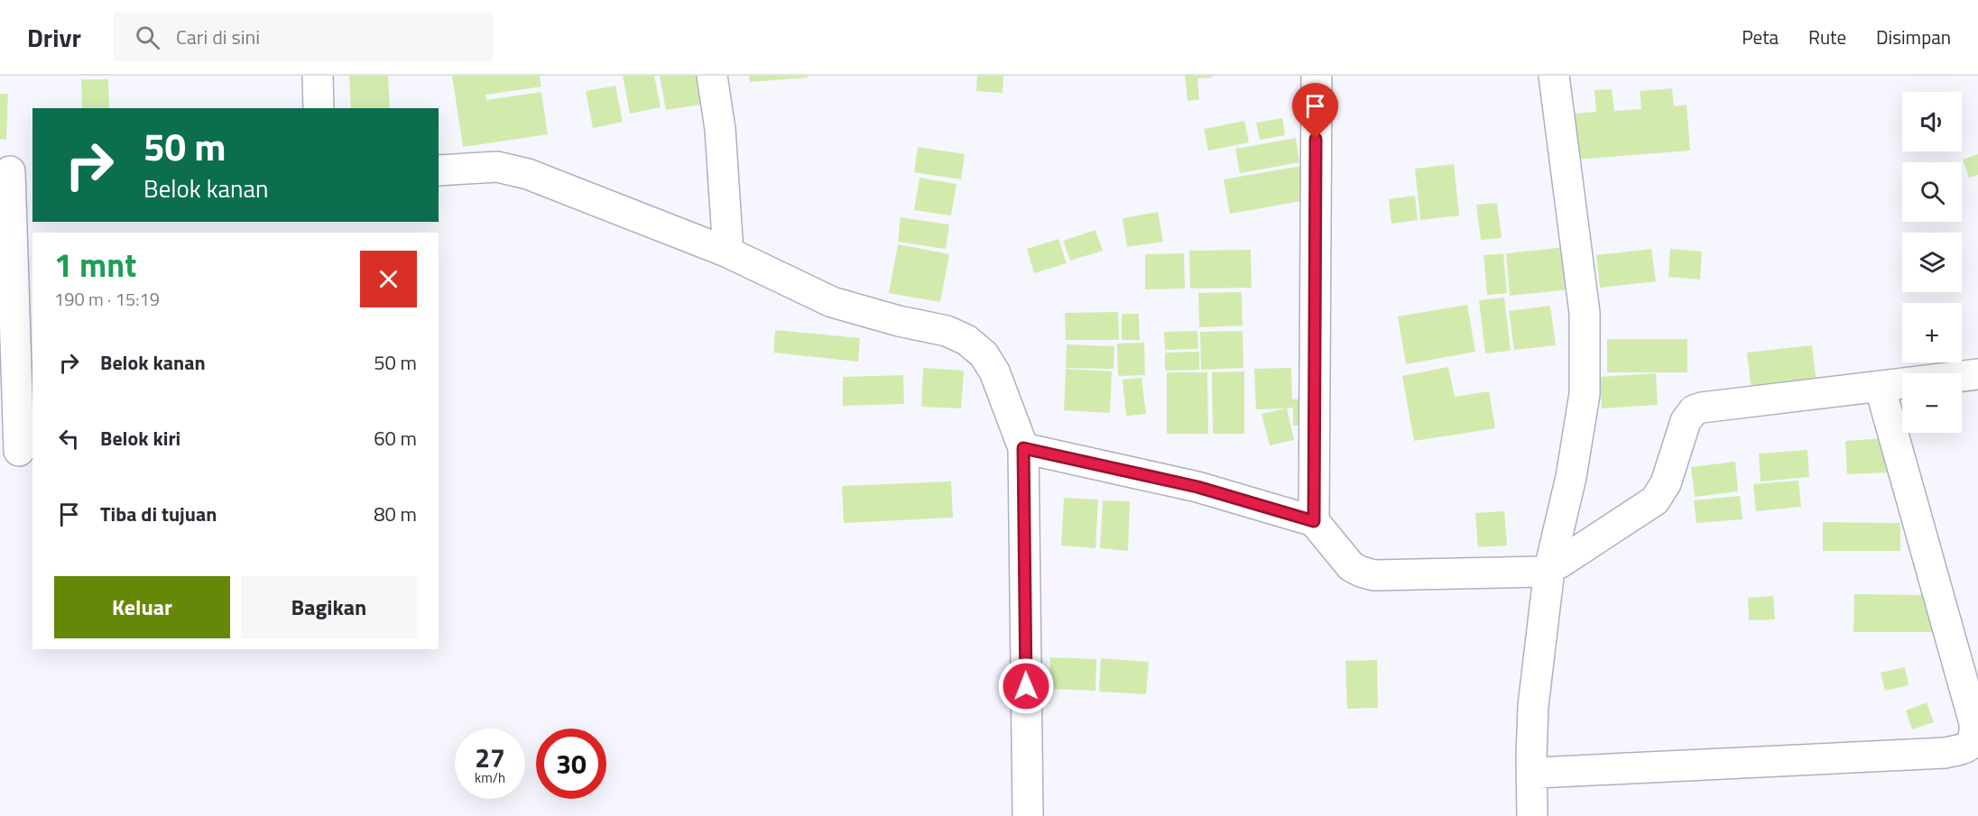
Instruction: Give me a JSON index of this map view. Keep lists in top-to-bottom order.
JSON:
{
  "page": {
    "header": "Drivr",
    "search": "Cari di sini",
    "nav": ["Peta", "Rute", "Disimpan"],
    "map_buttons": ["+", "−"],
    "turn": ["50 m", "Belok kanan"],
    "heading": ["1 mnt", "190 m · 15:19"],
    "list": [
      {
        "name": "Belok kanan",
        "value": "50 m"
      },
      {
        "name": "Belok kiri",
        "value": "60 m"
      },
      {
        "name": "Tiba di tujuan",
        "value": "80 m"
      }
    ],
    "buttons": ["Keluar", "Bagikan"],
    "speed": "27 km/h",
    "limit": "30"
  }
}
